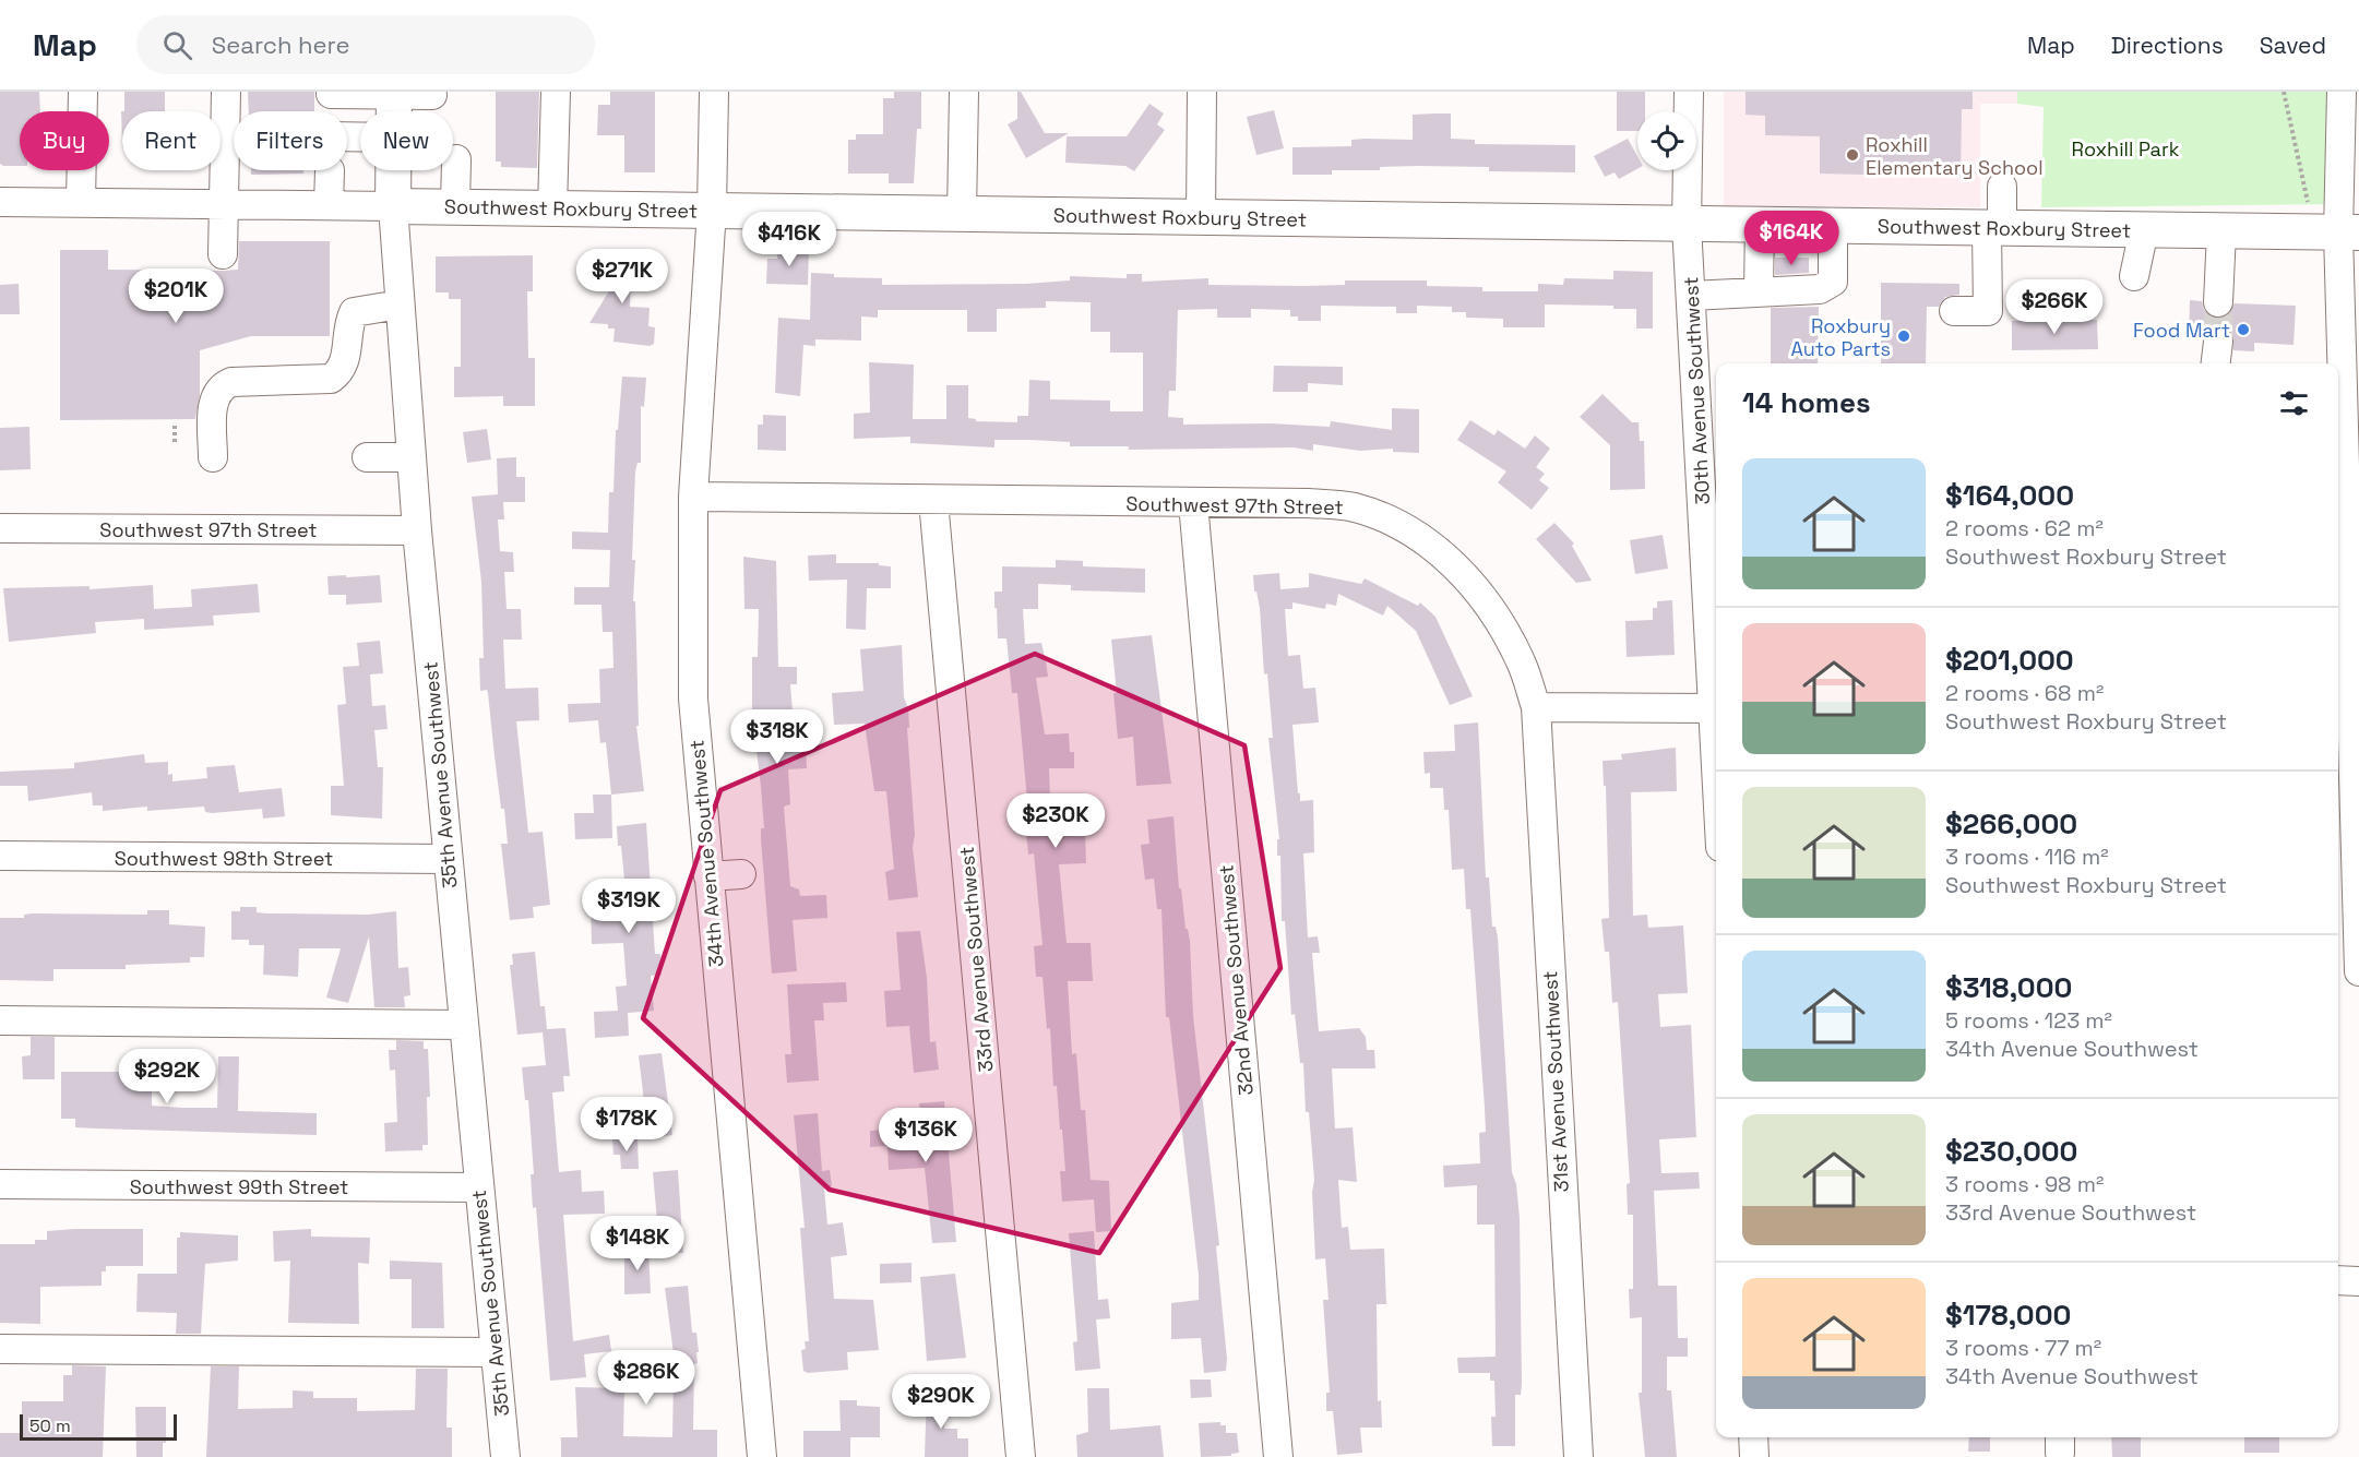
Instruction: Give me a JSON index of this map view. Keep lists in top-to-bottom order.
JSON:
{
  "streets": {
    "main road": ["Southwest Roxbury Street", "35th Avenue Southwest"],
    "street": [
      "30th Avenue Southwest",
      "Southwest 97th Street",
      "34th Avenue Southwest",
      "Southwest 98th Street",
      "33rd Avenue Southwest",
      "32nd Avenue Southwest",
      "31st Avenue Southwest",
      "Southwest 99th Street"
    ]
  },
  "crossings": [
    ["Southwest Roxbury Street", "30th Avenue Southwest"],
    ["Southwest Roxbury Street", "35th Avenue Southwest"],
    ["Southwest Roxbury Street", "34th Avenue Southwest"],
    ["Southwest 97th Street", "35th Avenue Southwest"],
    ["Southwest 97th Street", "34th Avenue Southwest"],
    ["Southwest 97th Street", "33rd Avenue Southwest"],
    ["Southwest 97th Street", "32nd Avenue Southwest"],
    ["Southwest 97th Street", "31st Avenue Southwest"],
    ["35th Avenue Southwest", "Southwest 98th Street"],
    ["35th Avenue Southwest", "Southwest 99th Street"]
  ],
  "parks": ["Roxhill Park"],
  "places": ["Roxhill Elementary School", "Food Mart", "Roxbury Auto Parts"],
  "scale_bar": "50 m",
  "page": {
    "header": "Map",
    "search": "Search here",
    "nav": ["Map", "Directions", "Saved"],
    "chip": [
      "Buy",
      "Rent",
      "Filters",
      "New"
    ],
    "price": [
      "$164K",
      "$416K",
      "$271K",
      "$201K",
      "$266K",
      "$318K",
      "$230K",
      "$319K",
      "$292K",
      "$178K",
      "$136K",
      "$148K",
      "$286K",
      "$290K"
    ],
    "heading": "14 homes",
    "list": [
      {
        "name": "$164,000",
        "note": "2 rooms · 62 m² · Southwest Roxbury Street"
      },
      {
        "name": "$201,000",
        "note": "2 rooms · 68 m² · Southwest Roxbury Street"
      },
      {
        "name": "$266,000",
        "note": "3 rooms · 116 m² · Southwest Roxbury Street"
      },
      {
        "name": "$318,000",
        "note": "5 rooms · 123 m² · 34th Avenue Southwest"
      },
      {
        "name": "$230,000",
        "note": "3 rooms · 98 m² · 33rd Avenue Southwest"
      },
      {
        "name": "$178,000",
        "note": "3 rooms · 77 m² · 34th Avenue Southwest"
      }
    ],
    "scale": "50 m"
  }
}
